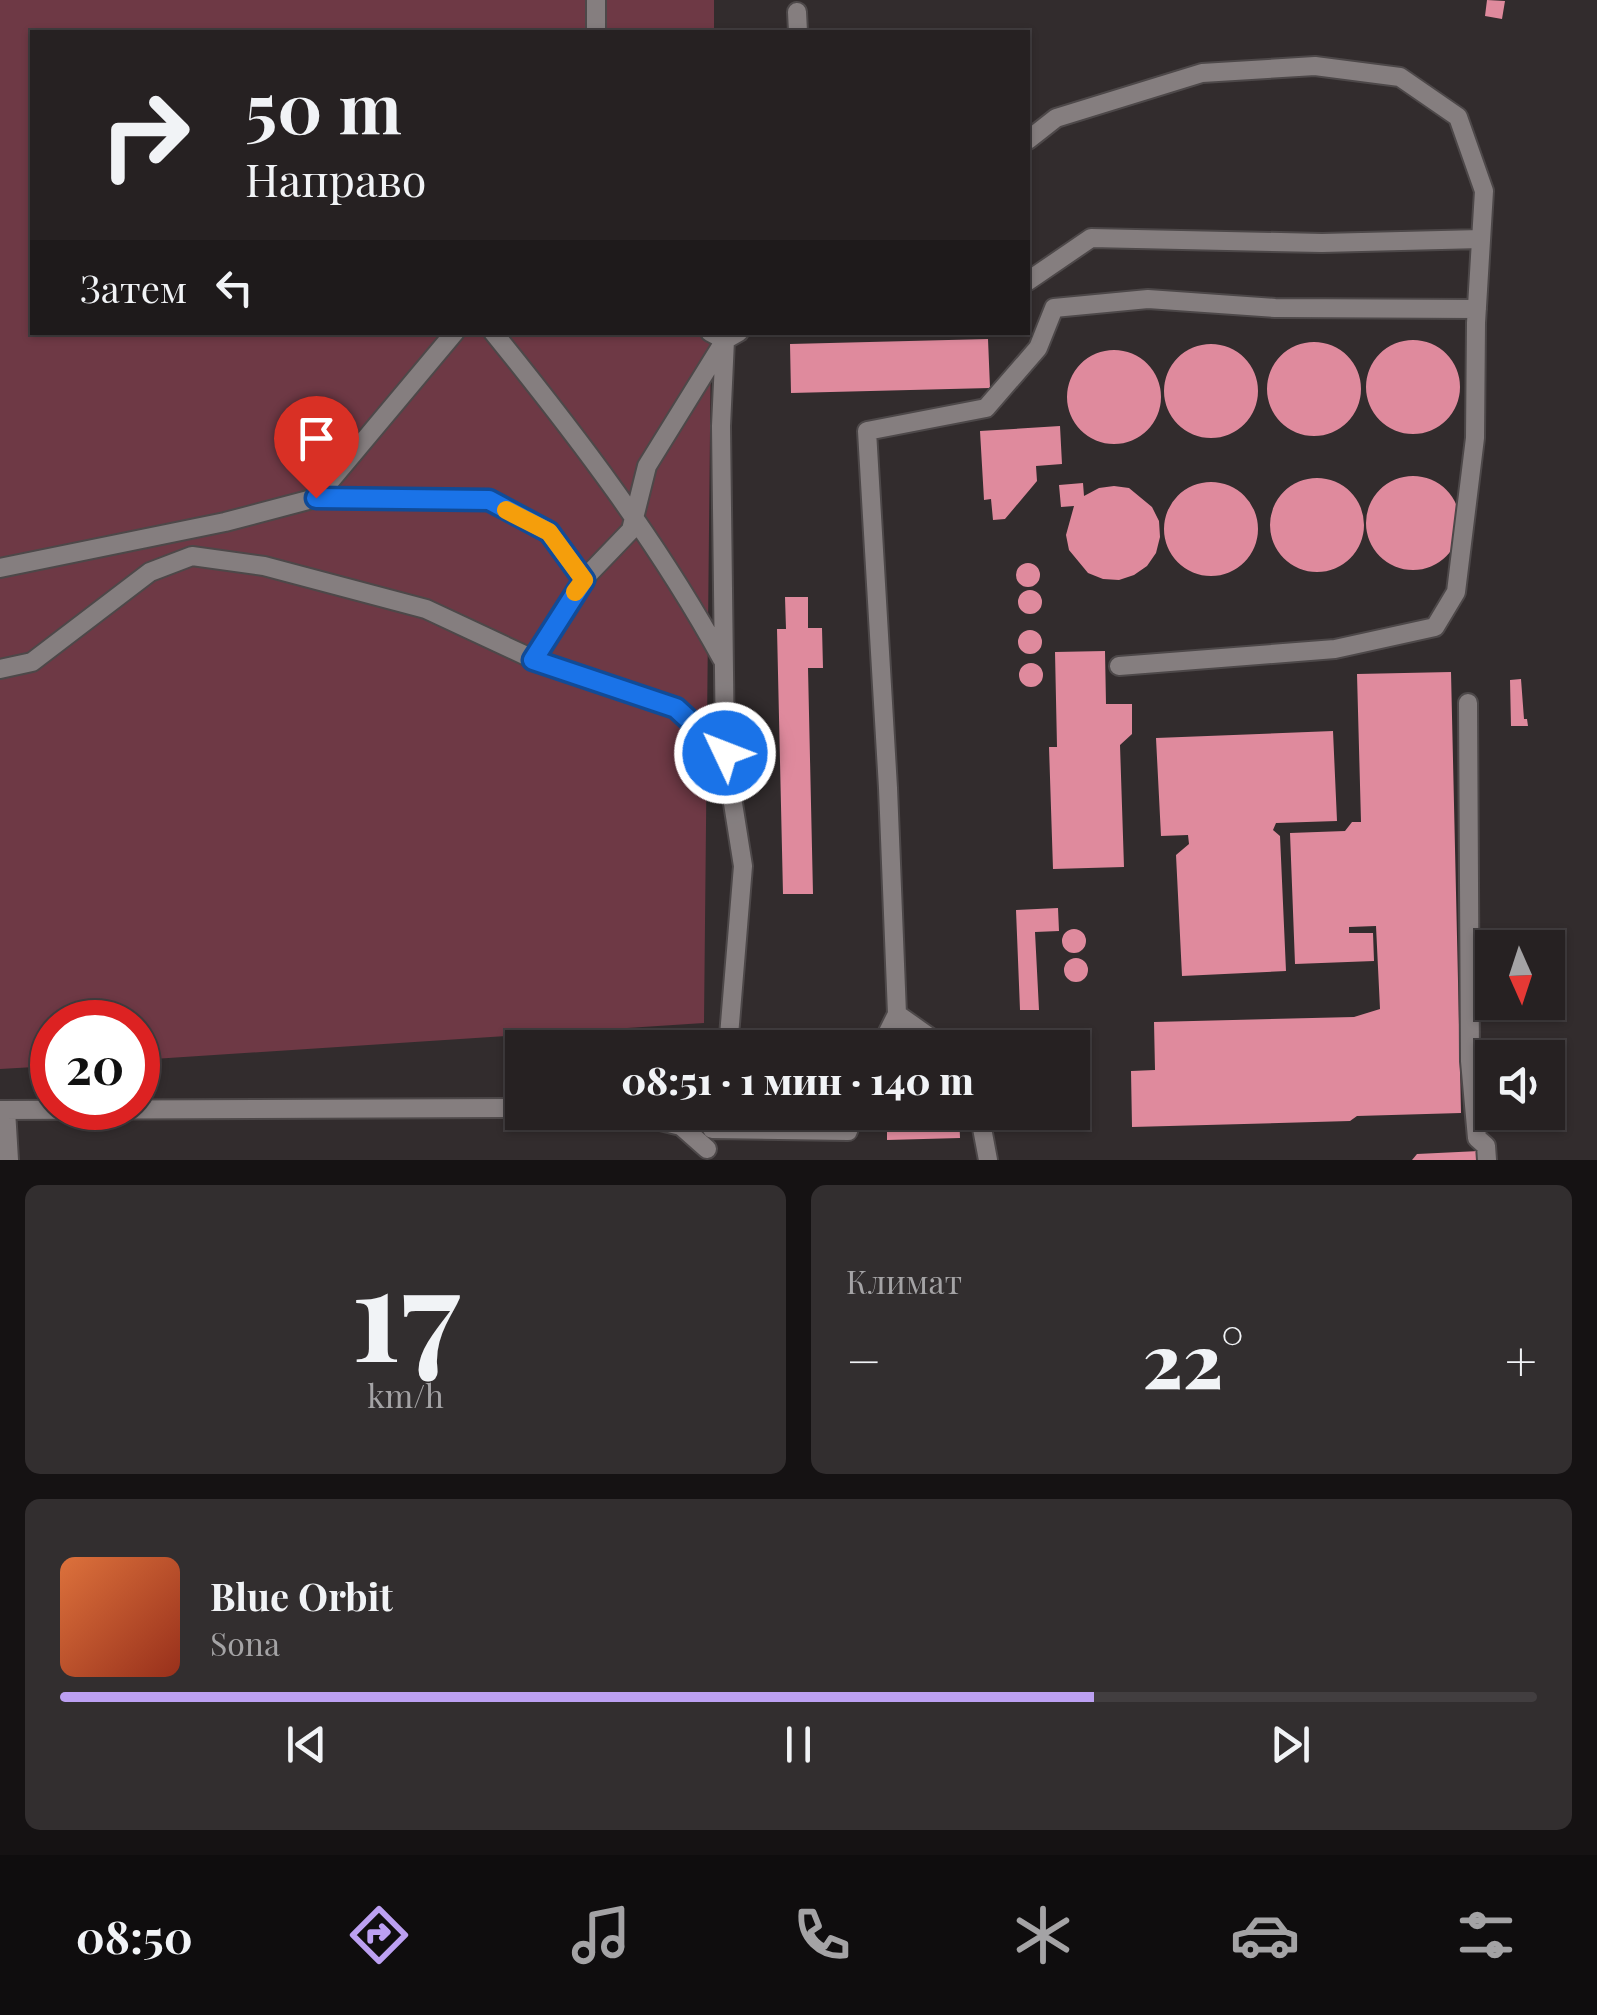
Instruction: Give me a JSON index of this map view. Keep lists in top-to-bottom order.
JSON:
{
  "north": "bottom",
  "page": {
    "turn": ["50 m", "Направо"],
    "then": "Затем",
    "limit": "20",
    "trip": "08:51 · 1 мин · 140 m",
    "tile": [
      ["17", "km/h"],
      "Климат"
    ],
    "heat": ["−", "22°", "+"],
    "song": ["Blue Orbit", "Sona"],
    "tabs": "08:50"
  }
}
